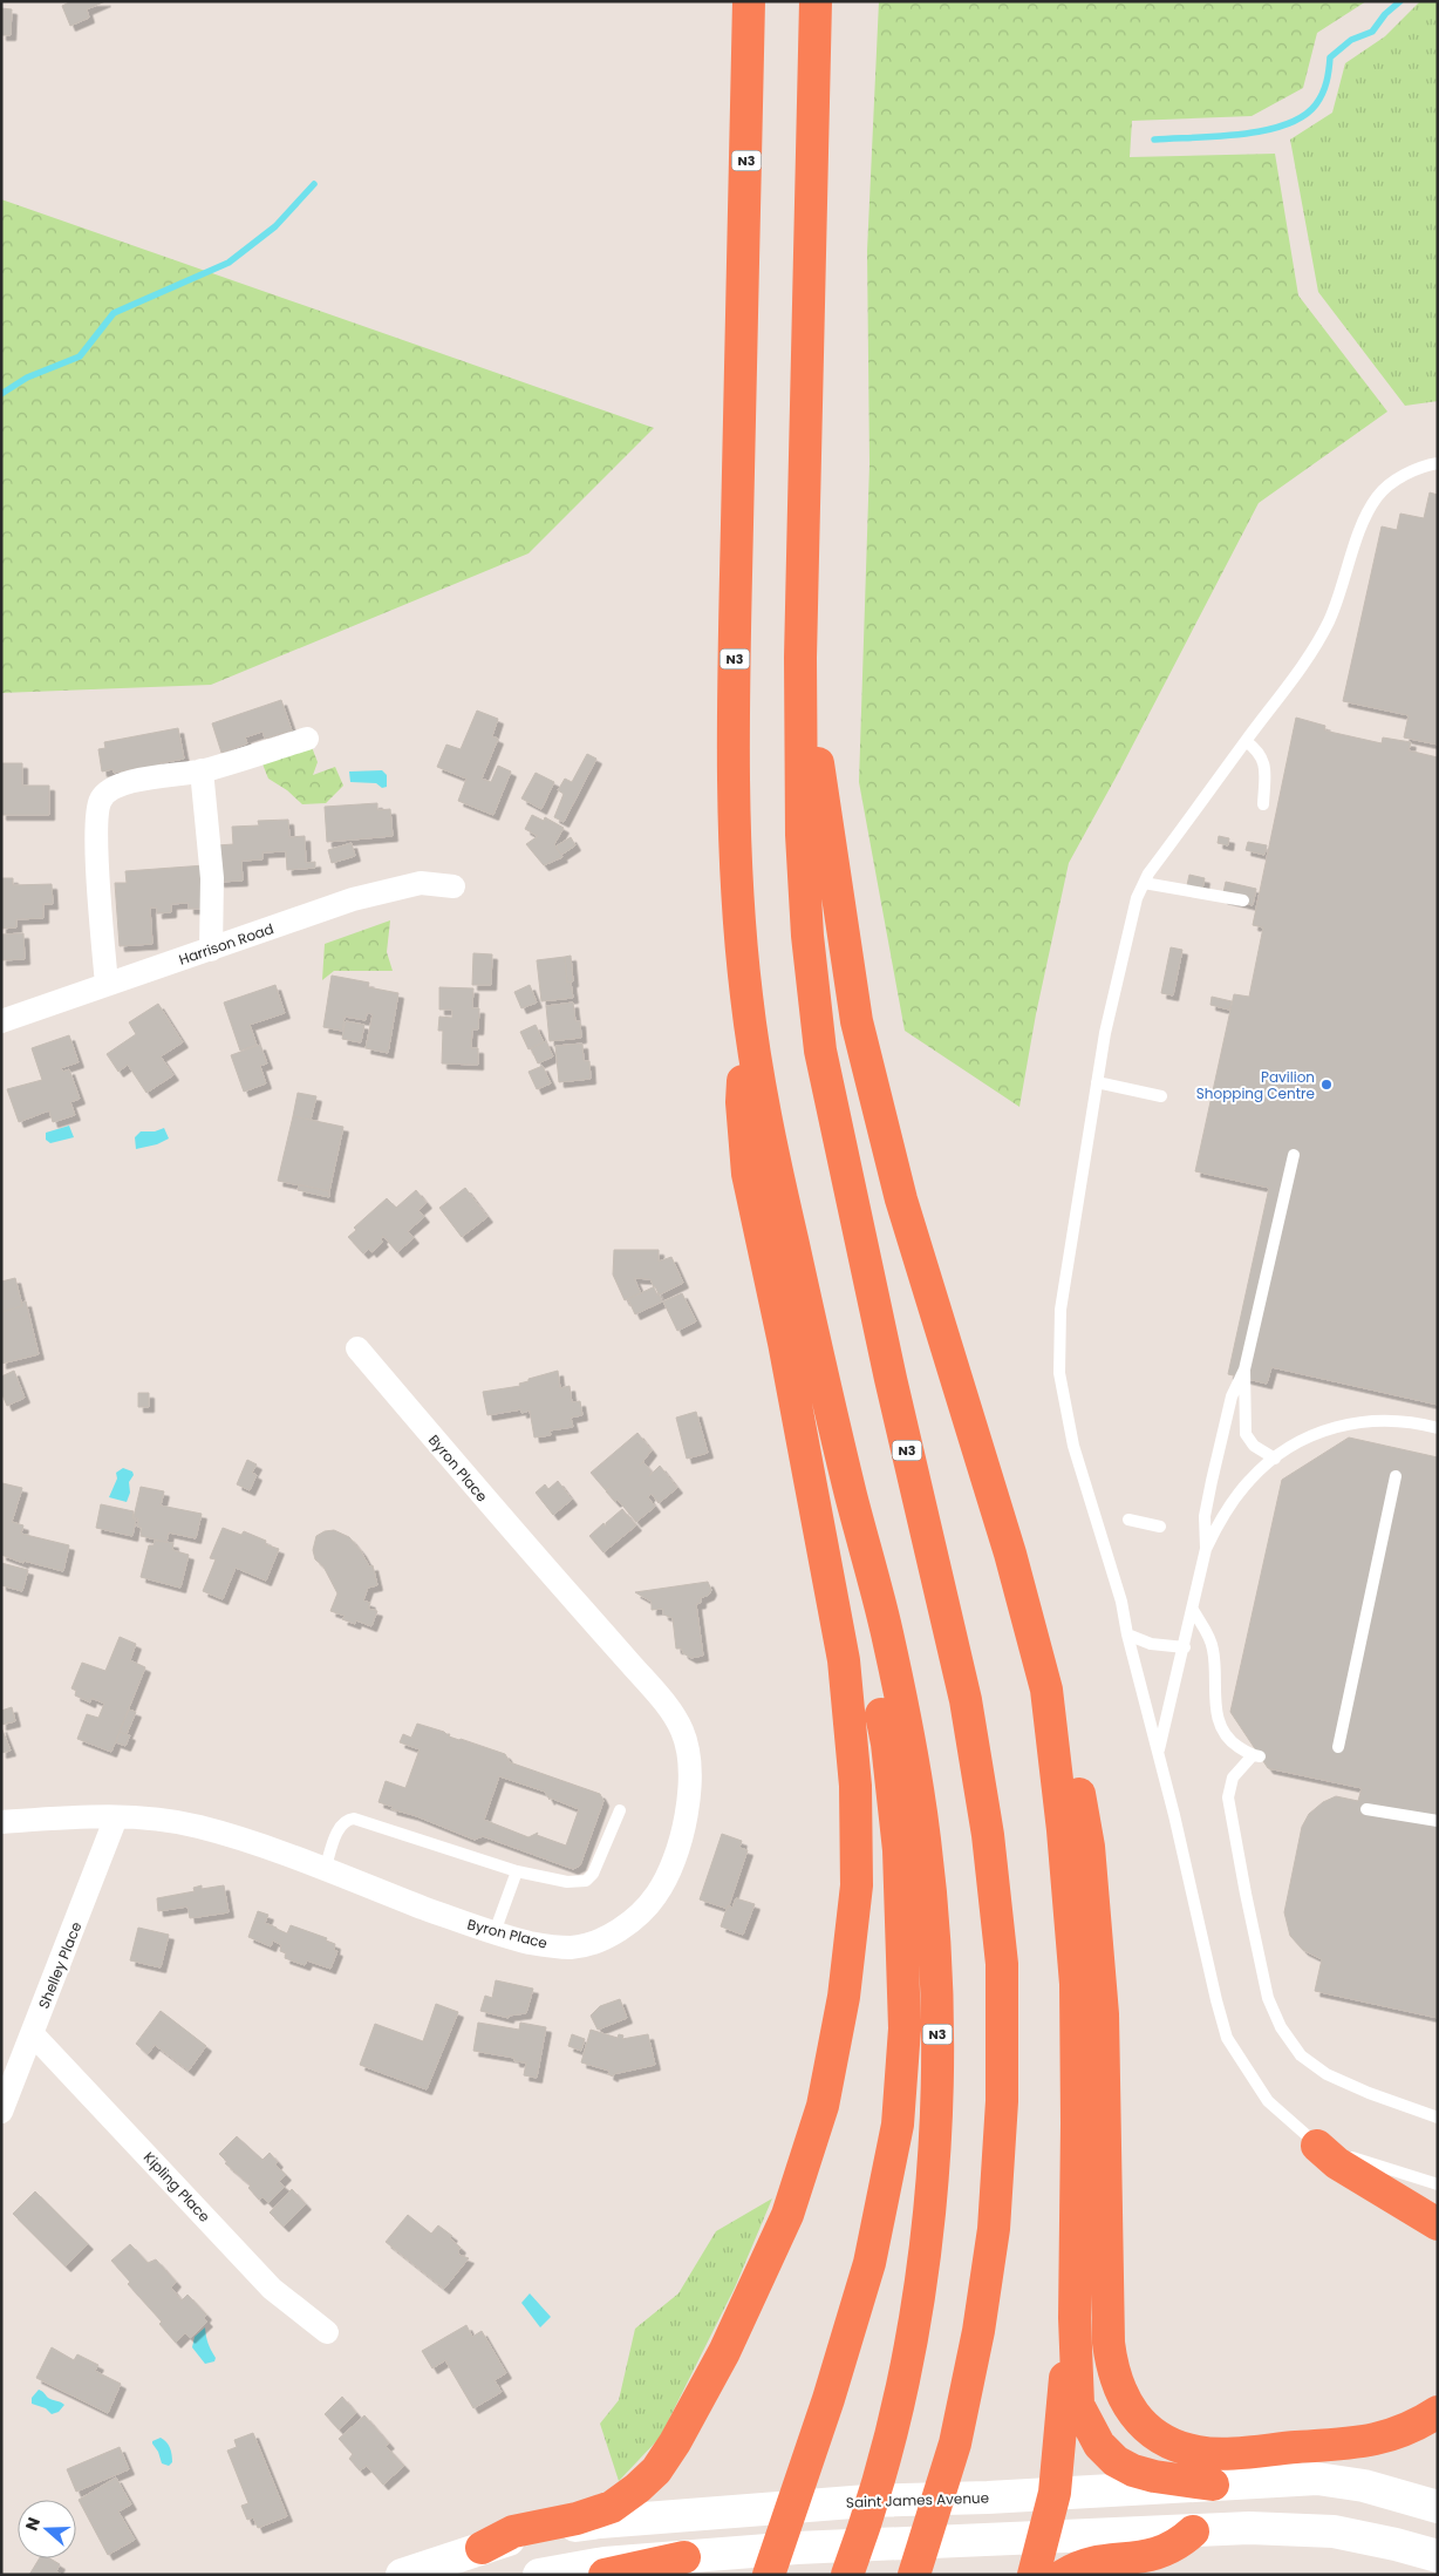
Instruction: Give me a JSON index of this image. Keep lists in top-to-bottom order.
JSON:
{
  "streets": {
    "highway": ["N3"],
    "main road": ["Saint James Avenue"],
    "street": [
      "Harrison Road",
      "Byron Place",
      "Shelley Place",
      "Kipling Place"
    ]
  },
  "crossings": [
    ["Byron Place", "Shelley Place"],
    ["Shelley Place", "Kipling Place"]
  ],
  "places": ["Pavilion Shopping Centre"],
  "north": "left"
}
